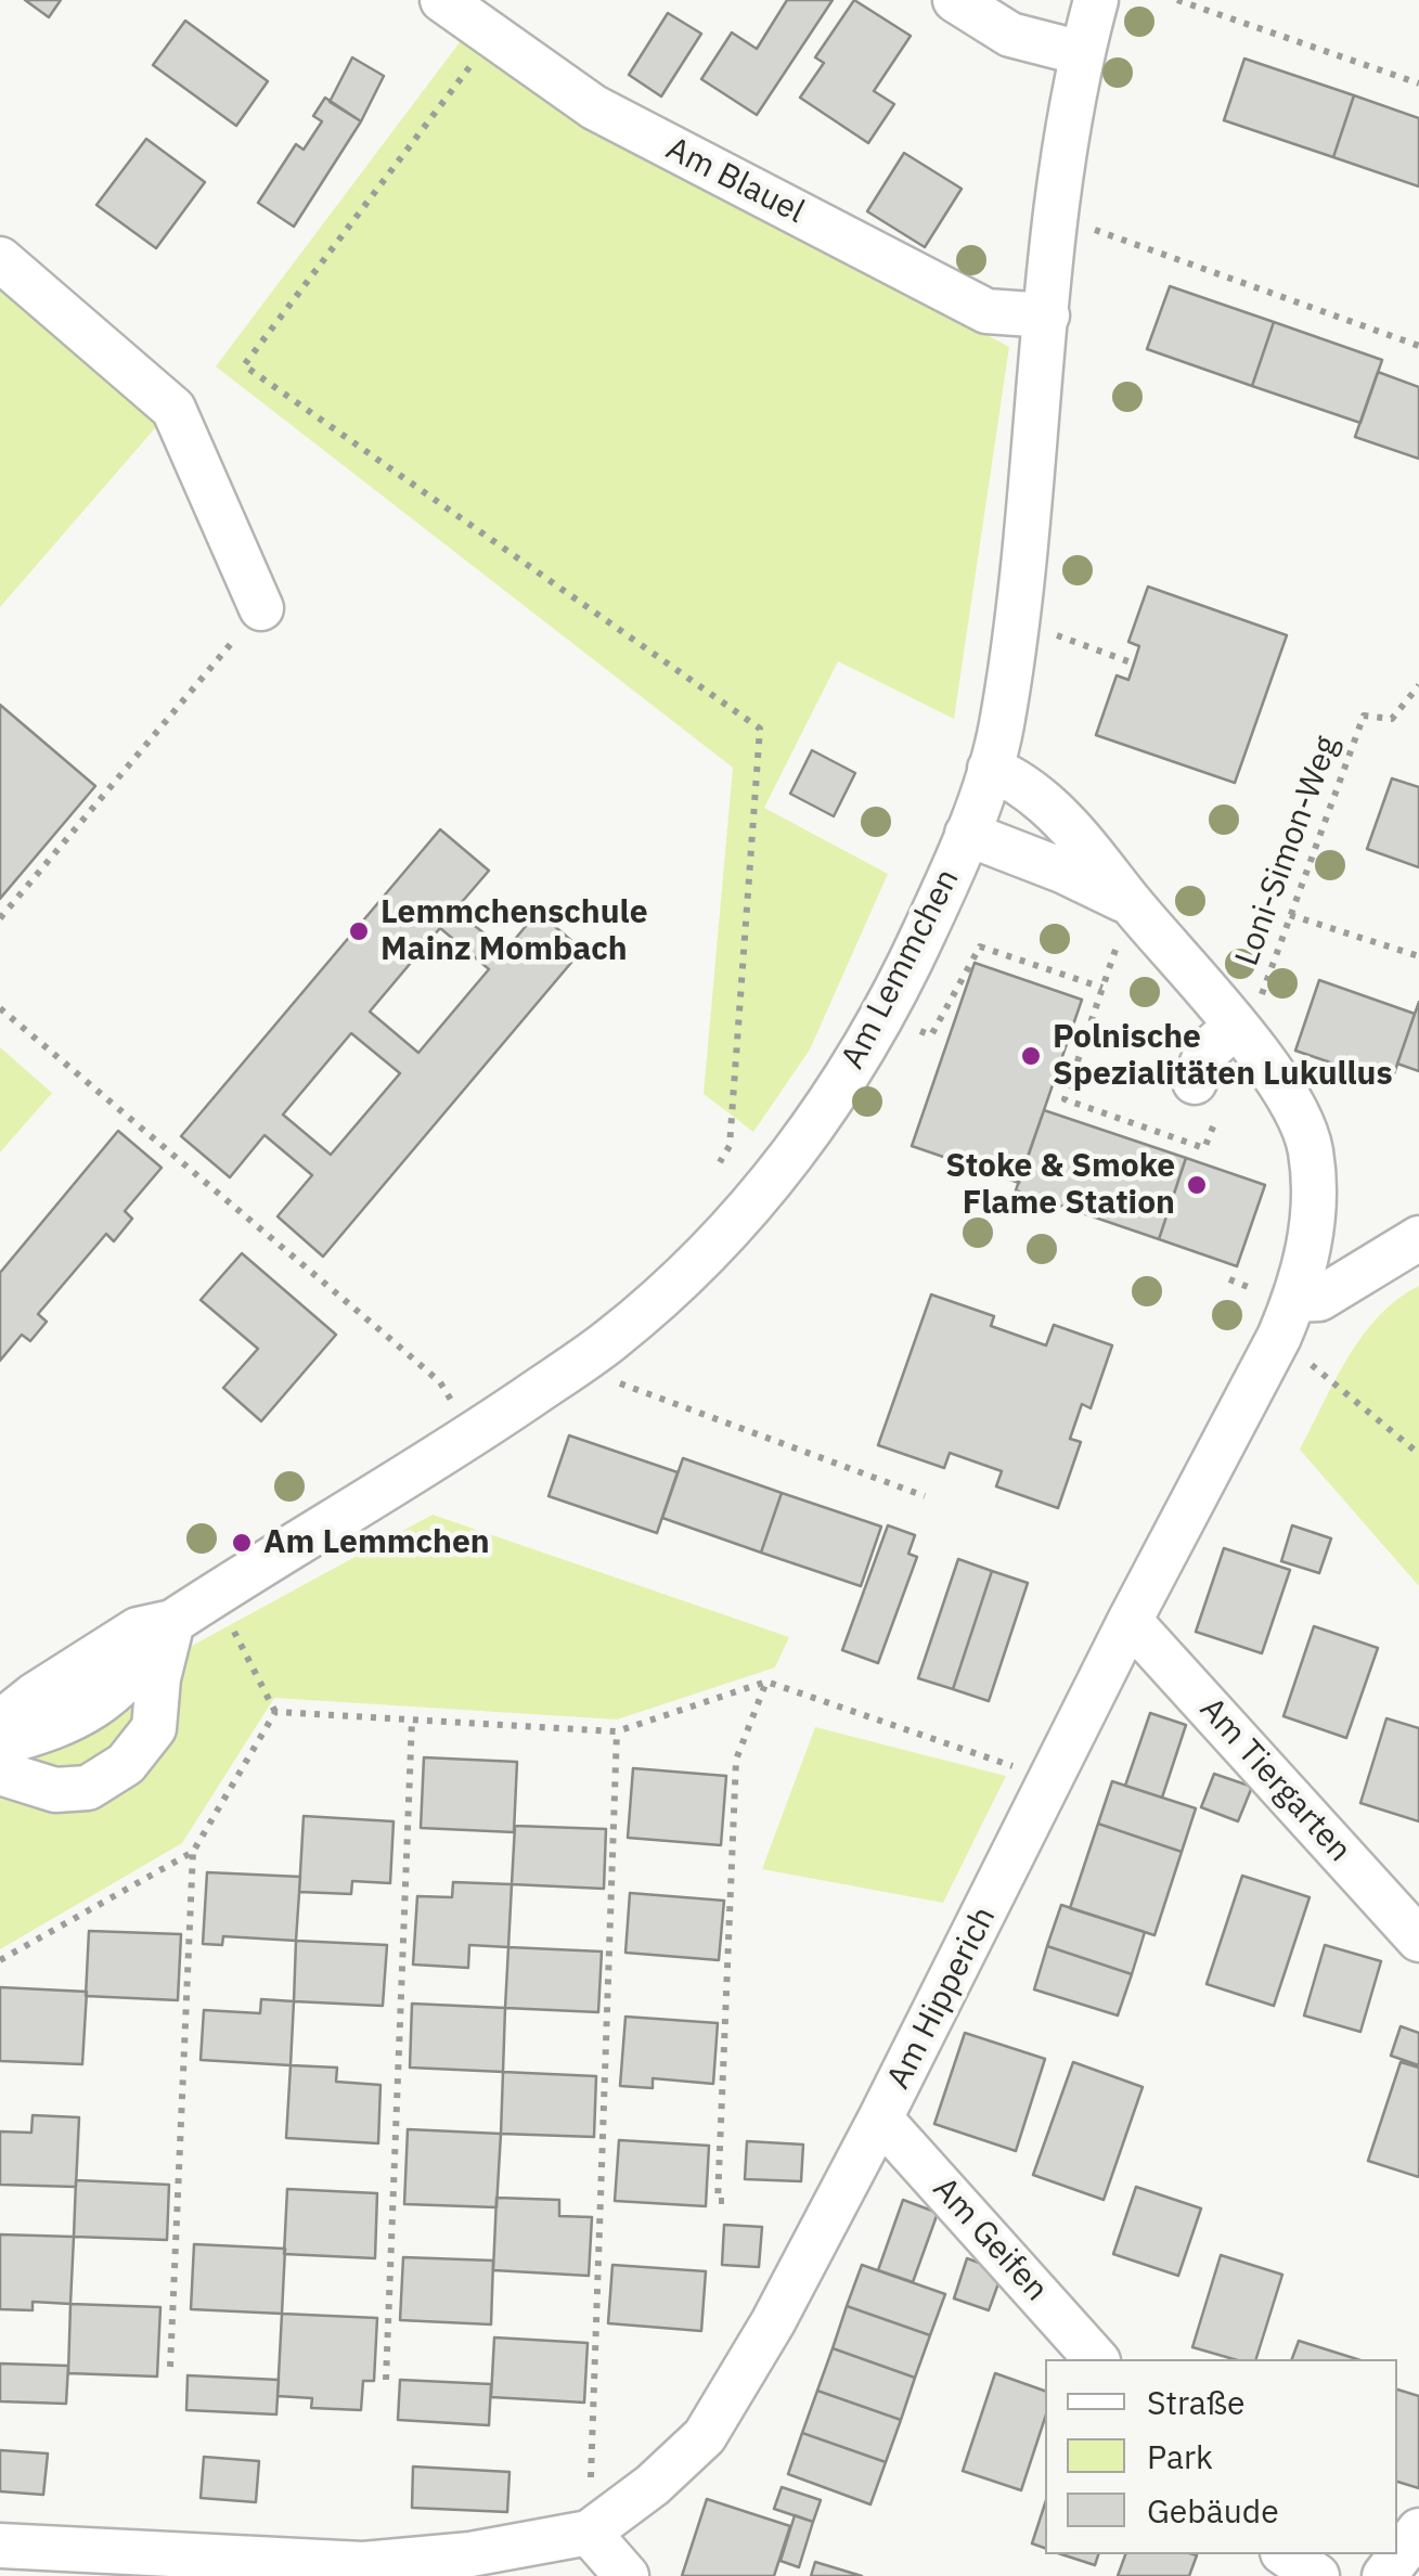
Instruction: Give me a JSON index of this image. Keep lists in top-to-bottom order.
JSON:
{
  "streets": {
    "street": [
      "Am Blauel",
      "Am Lemmchen",
      "Am Tiergarten",
      "Am Hipperich",
      "Am Geifen"
    ],
    "path": ["Loni-Simon-Weg"]
  },
  "crossings": [
    ["Am Blauel", "Am Lemmchen"],
    ["Loni-Simon-Weg", "Am Hipperich"],
    ["Am Lemmchen", "Am Hipperich"],
    ["Am Tiergarten", "Am Hipperich"],
    ["Am Hipperich", "Am Geifen"]
  ],
  "places": [
    "Lemmchenschule Mainz Mombach",
    "Polnische Spezialitäten Lukullus",
    "Stoke & Smoke Flame Station",
    "Am Lemmchen"
  ],
  "legend": ["Straße", "Park", "Gebäude"]
}
